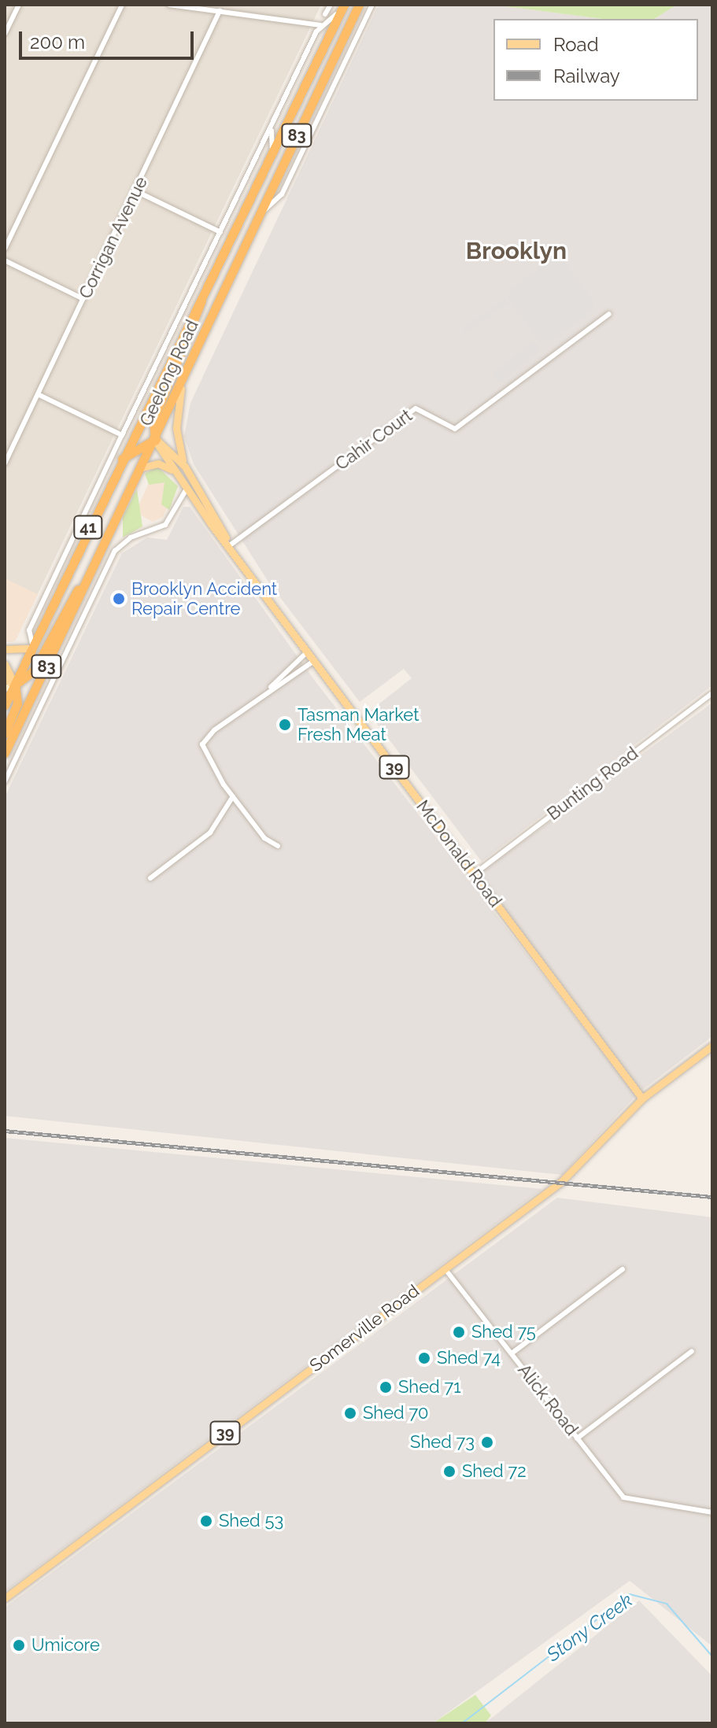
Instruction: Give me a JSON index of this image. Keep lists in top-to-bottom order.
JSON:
{
  "streets": {
    "highway": ["83", "Geelong Road", "41"],
    "main road": ["39", "McDonald Road", "Somerville Road"],
    "street": [
      "Corrigan Avenue",
      "Cahir Court",
      "Bunting Road",
      "Alick Road"
    ]
  },
  "crossings": [
    ["Geelong Road", "41"],
    ["Geelong Road", "39"],
    ["Geelong Road", "McDonald Road"],
    ["Cahir Court", "McDonald Road"],
    ["39", "McDonald Road"],
    ["Bunting Road", "McDonald Road"],
    ["McDonald Road", "Somerville Road"],
    ["Somerville Road", "Alick Road"]
  ],
  "districts": ["Brooklyn"],
  "water": ["Stony Creek"],
  "places": [
    "Brooklyn Accident Repair Centre",
    "Tasman Market Fresh Meat",
    "Shed 75",
    "Shed 74",
    "Shed 71",
    "Shed 70",
    "Shed 73",
    "Shed 72",
    "Shed 53",
    "Umicore"
  ],
  "legend": ["Road", "Railway"],
  "scale_bar": "200 m"
}
